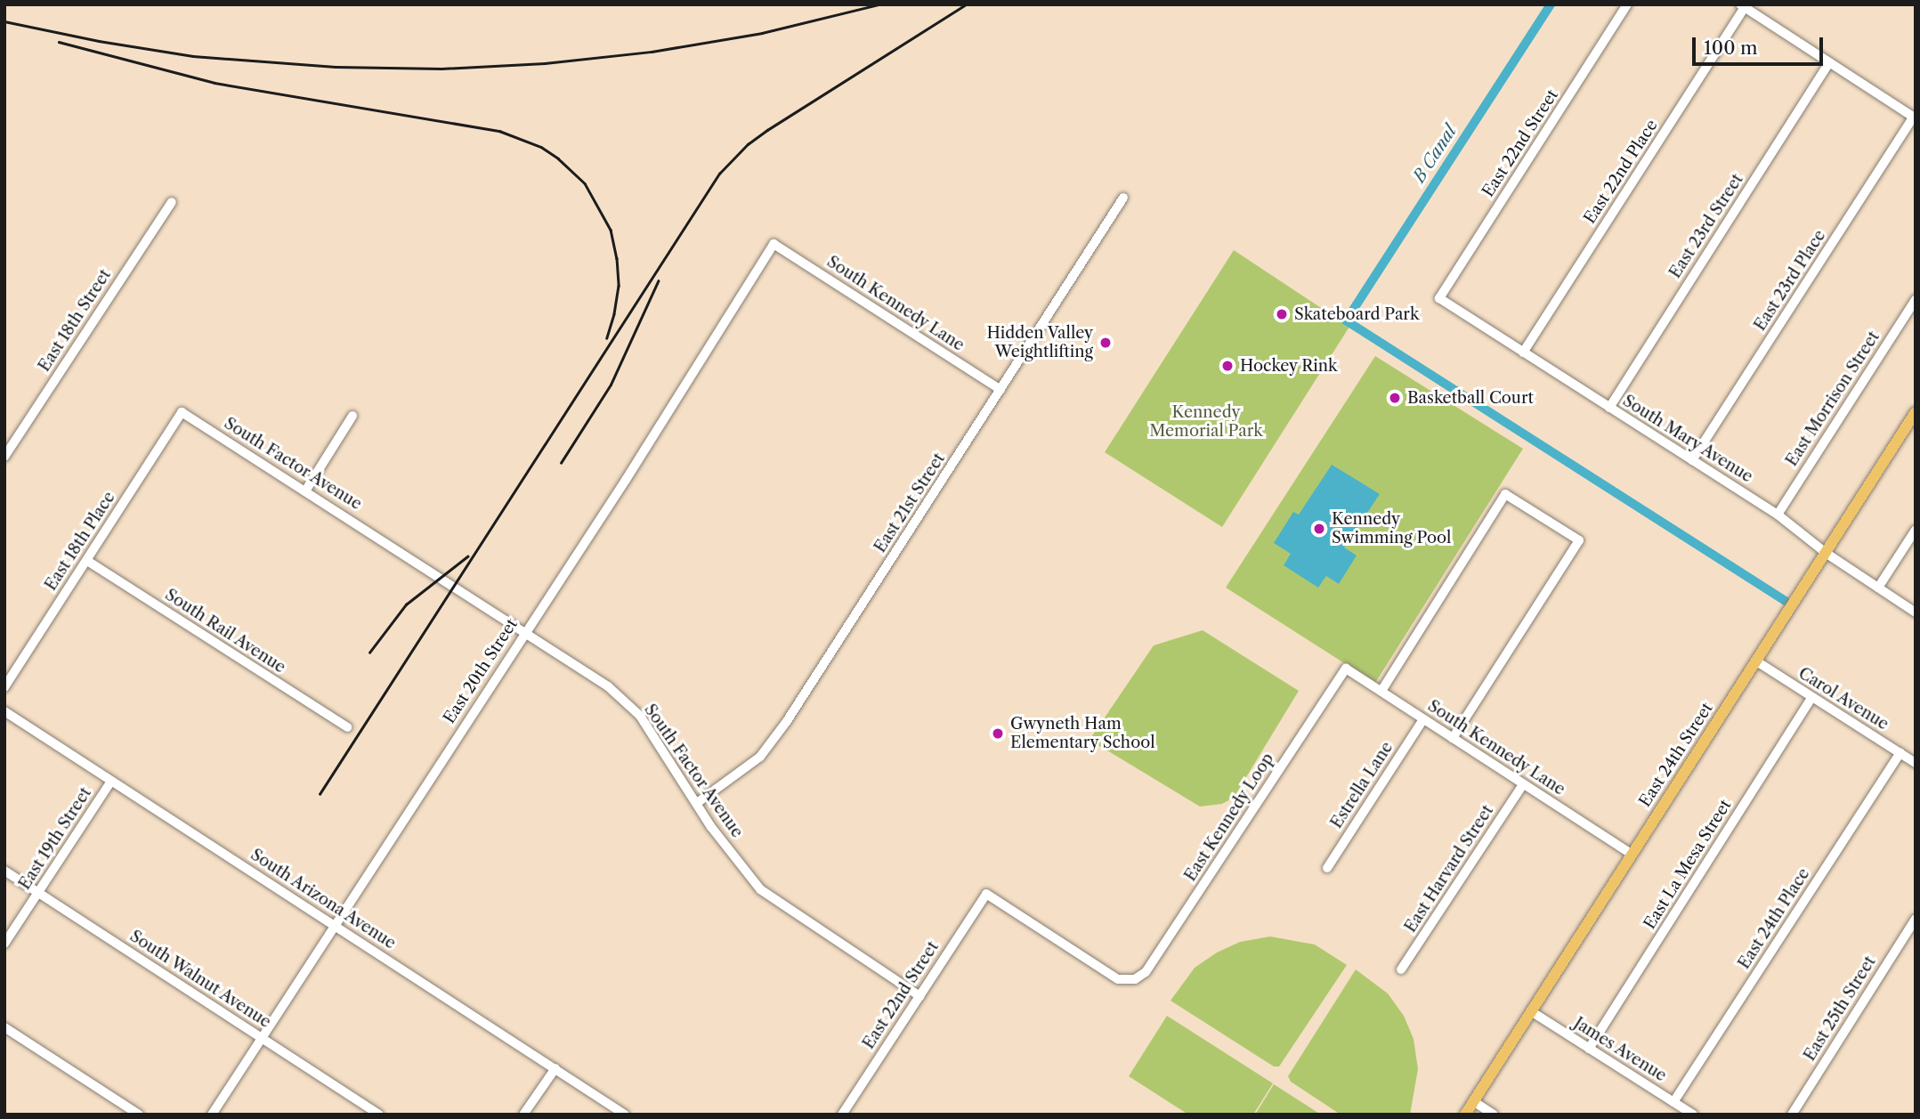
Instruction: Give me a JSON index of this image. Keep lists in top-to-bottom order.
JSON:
{
  "streets": {
    "main road": ["East 24th Street"],
    "street": [
      "East 22nd Street",
      "East 22nd Place",
      "East 23rd Street",
      "East 23rd Place",
      "South Kennedy Lane",
      "East 18th Street",
      "East Morrison Street",
      "South Mary Avenue",
      "South Factor Avenue",
      "East 21st Street",
      "East 18th Place",
      "South Rail Avenue",
      "East 20th Street",
      "Carol Avenue",
      "Estrella Lane",
      "East Kennedy Loop",
      "East 19th Street",
      "East La Mesa Street",
      "East Harvard Street",
      "South Arizona Avenue",
      "East 24th Place",
      "South Walnut Avenue",
      "East 25th Street",
      "James Avenue"
    ]
  },
  "crossings": [
    ["East 22nd Street", "South Mary Avenue"],
    ["East 22nd Street", "South Factor Avenue"],
    ["East 22nd Street", "East Kennedy Loop"],
    ["East 22nd Place", "South Mary Avenue"],
    ["East 23rd Street", "South Mary Avenue"],
    ["East 23rd Place", "South Mary Avenue"],
    ["South Kennedy Lane", "East 21st Street"],
    ["South Kennedy Lane", "East 20th Street"],
    ["South Kennedy Lane", "East 24th Street"],
    ["South Kennedy Lane", "Estrella Lane"],
    ["South Kennedy Lane", "East Kennedy Loop"],
    ["South Kennedy Lane", "East Harvard Street"],
    ["East Morrison Street", "South Mary Avenue"],
    ["South Mary Avenue", "East 24th Street"],
    ["South Factor Avenue", "East 21st Street"],
    ["South Factor Avenue", "East 18th Place"],
    ["South Factor Avenue", "East 20th Street"],
    ["East 18th Place", "South Rail Avenue"],
    ["East 20th Street", "South Arizona Avenue"],
    ["East 20th Street", "South Walnut Avenue"],
    ["Carol Avenue", "East 24th Street"],
    ["Carol Avenue", "East La Mesa Street"],
    ["Carol Avenue", "East 24th Place"],
    ["East 24th Street", "James Avenue"],
    ["East 19th Street", "South Arizona Avenue"],
    ["East 19th Street", "South Walnut Avenue"],
    ["East La Mesa Street", "James Avenue"],
    ["East 24th Place", "James Avenue"]
  ],
  "water": ["B Canal"],
  "parks": ["Kennedy Memorial Park"],
  "places": [
    "Skateboard Park",
    "Hidden Valley Weightlifting",
    "Hockey Rink",
    "Basketball Court",
    "Kennedy Swimming Pool",
    "Gwyneth Ham Elementary School"
  ],
  "scale_bar": "100 m"
}
